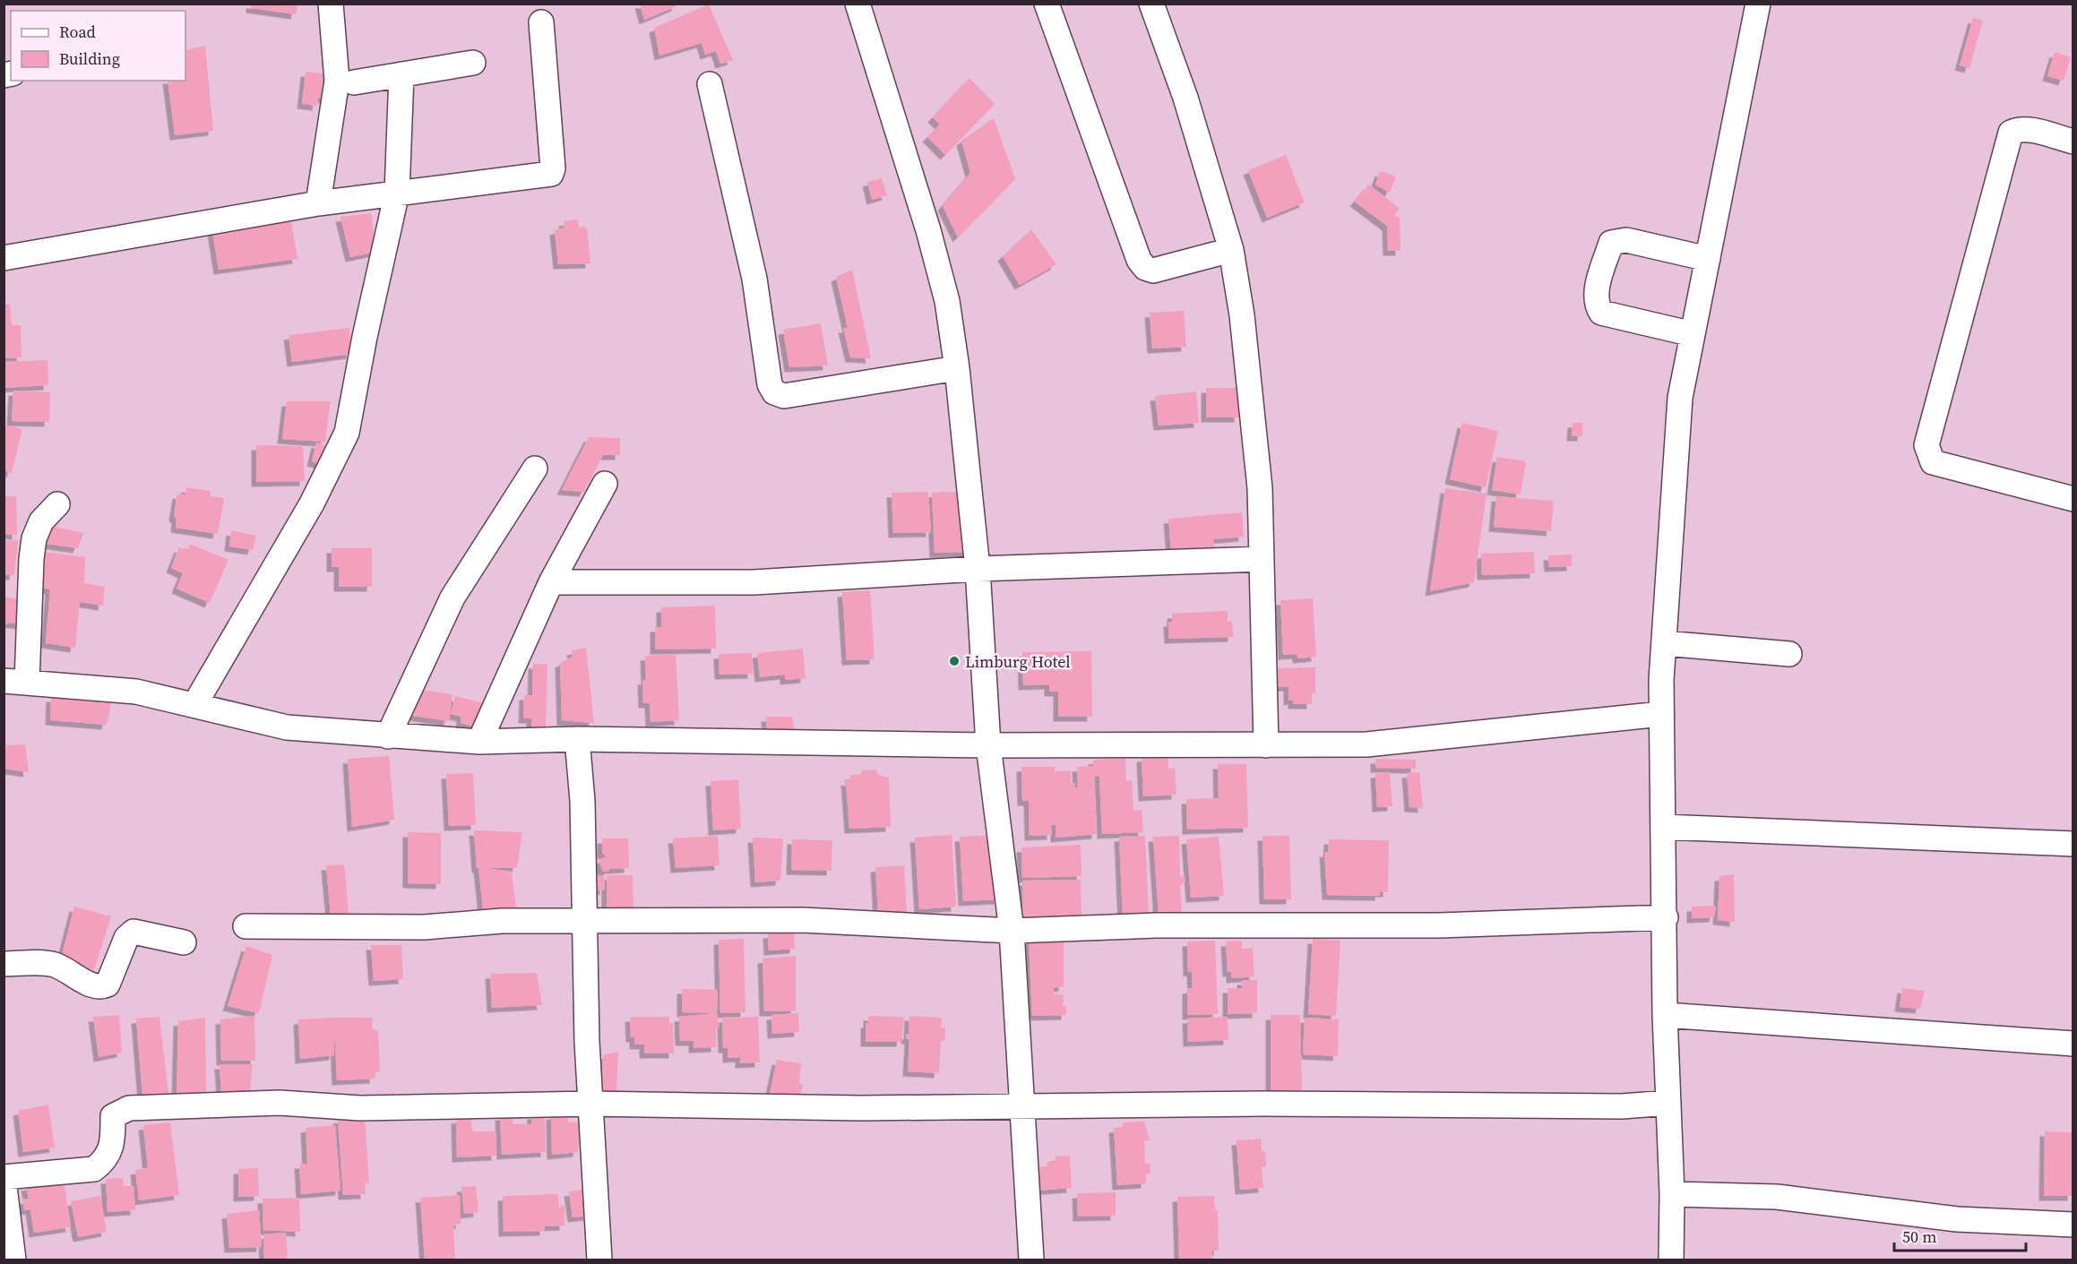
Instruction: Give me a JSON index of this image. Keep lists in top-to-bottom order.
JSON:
{
  "places": ["Limburg Hotel"],
  "legend": ["Road", "Building"],
  "scale_bar": "50 m"
}
